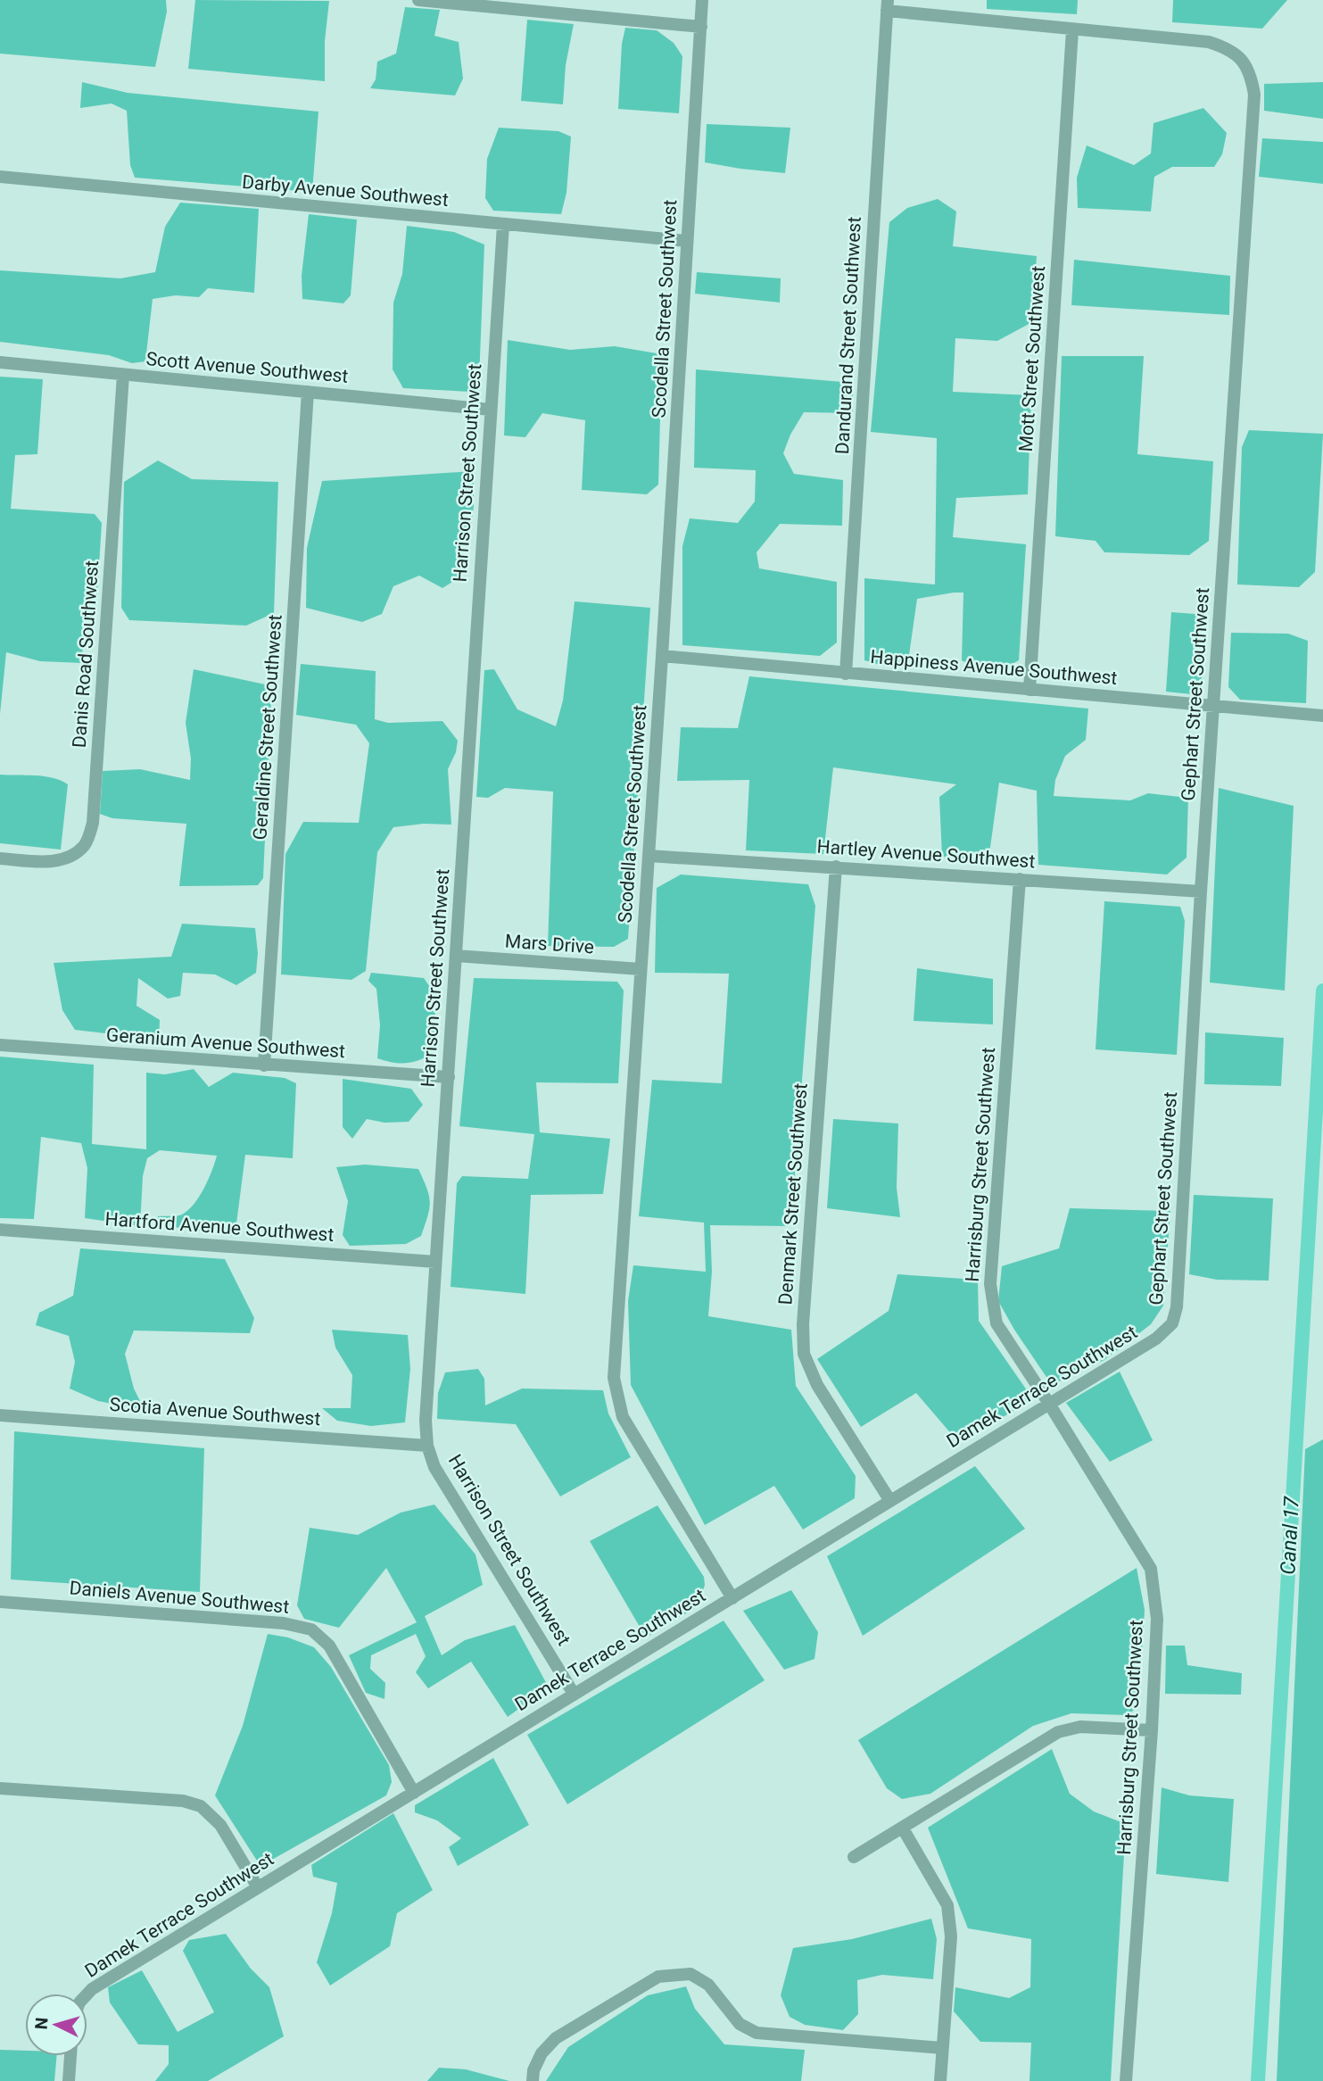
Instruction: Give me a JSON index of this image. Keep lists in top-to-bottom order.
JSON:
{
  "streets": {
    "street": [
      "Darby Avenue Southwest",
      "Scodella Street Southwest",
      "Dandurand Street Southwest",
      "Mott Street Southwest",
      "Scott Avenue Southwest",
      "Harrison Street Southwest",
      "Danis Road Southwest",
      "Happiness Avenue Southwest",
      "Gephart Street Southwest",
      "Geraldine Street Southwest",
      "Hartley Avenue Southwest",
      "Mars Drive",
      "Geranium Avenue Southwest",
      "Harrisburg Street Southwest",
      "Denmark Street Southwest",
      "Hartford Avenue Southwest",
      "Damek Terrace Southwest",
      "Scotia Avenue Southwest",
      "Daniels Avenue Southwest"
    ]
  },
  "crossings": [
    ["Darby Avenue Southwest", "Scodella Street Southwest"],
    ["Darby Avenue Southwest", "Harrison Street Southwest"],
    ["Scodella Street Southwest", "Happiness Avenue Southwest"],
    ["Scodella Street Southwest", "Hartley Avenue Southwest"],
    ["Scodella Street Southwest", "Mars Drive"],
    ["Scodella Street Southwest", "Damek Terrace Southwest"],
    ["Dandurand Street Southwest", "Happiness Avenue Southwest"],
    ["Mott Street Southwest", "Happiness Avenue Southwest"],
    ["Mott Street Southwest", "Gephart Street Southwest"],
    ["Scott Avenue Southwest", "Harrison Street Southwest"],
    ["Scott Avenue Southwest", "Danis Road Southwest"],
    ["Scott Avenue Southwest", "Geraldine Street Southwest"],
    ["Harrison Street Southwest", "Mars Drive"],
    ["Harrison Street Southwest", "Geranium Avenue Southwest"],
    ["Harrison Street Southwest", "Hartford Avenue Southwest"],
    ["Harrison Street Southwest", "Damek Terrace Southwest"],
    ["Harrison Street Southwest", "Scotia Avenue Southwest"],
    ["Happiness Avenue Southwest", "Gephart Street Southwest"],
    ["Gephart Street Southwest", "Hartley Avenue Southwest"],
    ["Gephart Street Southwest", "Damek Terrace Southwest"],
    ["Geraldine Street Southwest", "Geranium Avenue Southwest"],
    ["Hartley Avenue Southwest", "Harrisburg Street Southwest"],
    ["Hartley Avenue Southwest", "Denmark Street Southwest"],
    ["Harrisburg Street Southwest", "Damek Terrace Southwest"],
    ["Denmark Street Southwest", "Damek Terrace Southwest"],
    ["Damek Terrace Southwest", "Daniels Avenue Southwest"]
  ],
  "water": ["Canal 17"],
  "north": "left"
}
